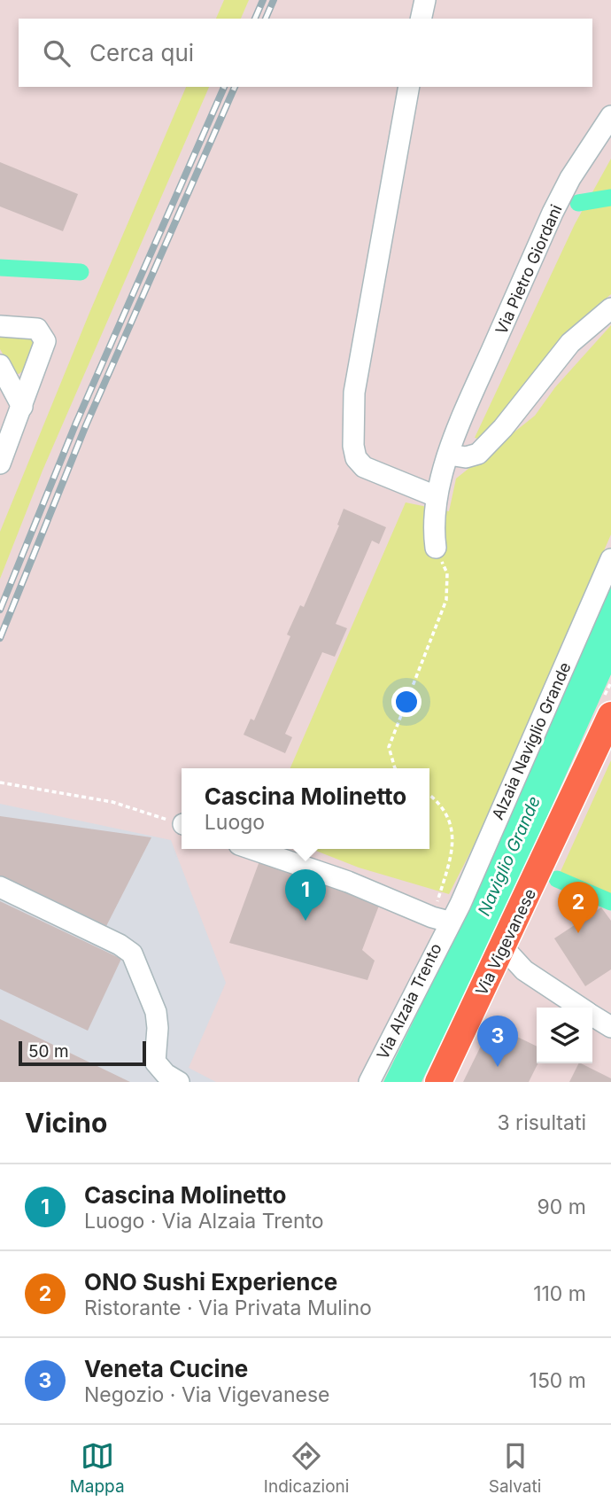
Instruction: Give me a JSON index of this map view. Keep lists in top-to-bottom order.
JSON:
{
  "streets": {
    "main road": ["Via Vigevanese"],
    "street": ["Via Pietro Giordani", "Alzaia Naviglio Grande", "Via Alzaia Trento"]
  },
  "crossings": [
    ["Alzaia Naviglio Grande", "Via Alzaia Trento"]
  ],
  "water": ["Naviglio Grande"],
  "scale_bar": "50 m",
  "page": {
    "search": "Cerca qui",
    "popup": ["Cascina Molinetto", "Luogo"],
    "pins": ["1", "2", "3"],
    "scale": "50 m",
    "heading": ["Vicino", "3 risultati"],
    "list": [
      {
        "mark": "1",
        "name": "Cascina Molinetto",
        "note": "Luogo · Via Alzaia Trento",
        "value": "90 m"
      },
      {
        "mark": "2",
        "name": "ONO Sushi Experience",
        "note": "Ristorante · Via Privata Mulino",
        "value": "110 m"
      },
      {
        "mark": "3",
        "name": "Veneta Cucine",
        "note": "Negozio · Via Vigevanese",
        "value": "150 m"
      }
    ],
    "nav": ["Mappa", "Indicazioni", "Salvati"]
  }
}
